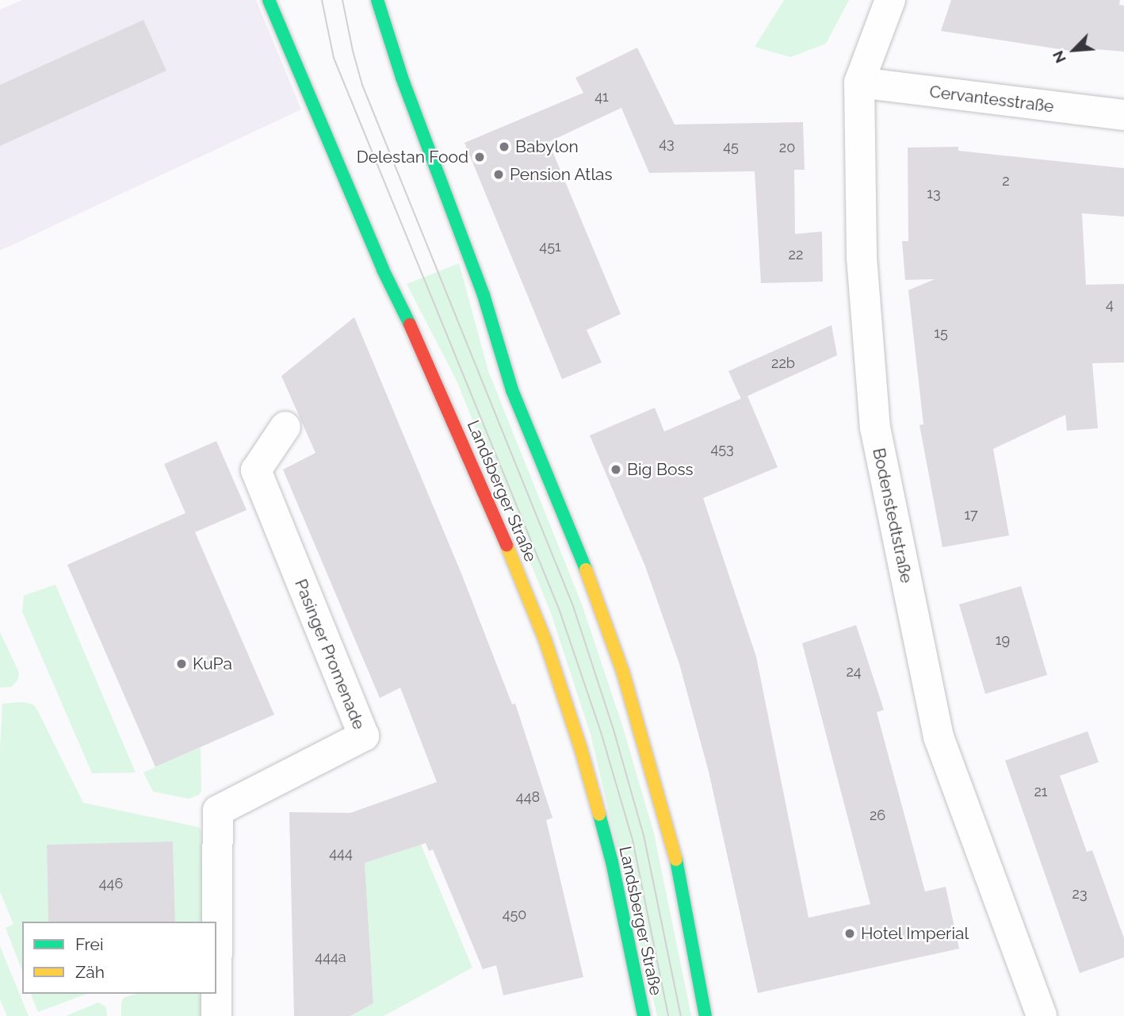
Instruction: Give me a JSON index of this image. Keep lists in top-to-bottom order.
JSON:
{
  "streets": {
    "street": [
      "Cervantesstraße",
      "Landsberger Straße",
      "Bodenstedtstraße",
      "Pasinger Promenade"
    ]
  },
  "crossings": [
    ["Cervantesstraße", "Bodenstedtstraße"]
  ],
  "places": [
    "Babylon",
    "Delestan Food",
    "Pension Atlas",
    "Big Boss",
    "KuPa",
    "Hotel Imperial"
  ],
  "house_numbers": [
    "41",
    "43",
    "45",
    "20",
    "2",
    "13",
    "451",
    "22",
    "4",
    "15",
    "22b",
    "453",
    "17",
    "19",
    "24",
    "21",
    "448",
    "26",
    "444",
    "446",
    "23",
    "450",
    "444a"
  ],
  "legend": ["Frei", "Zäh"],
  "north": "bottom left"
}
